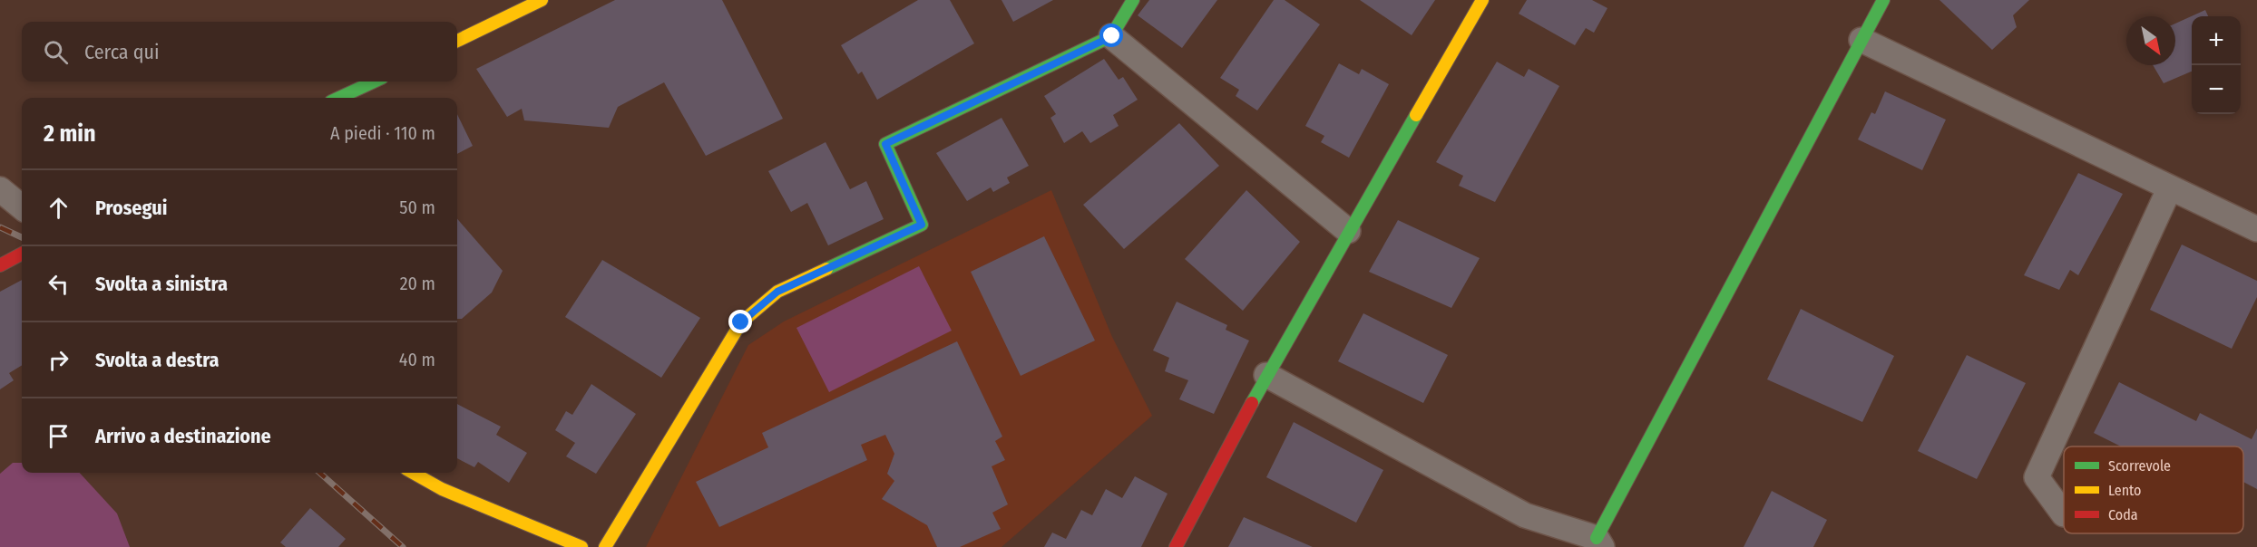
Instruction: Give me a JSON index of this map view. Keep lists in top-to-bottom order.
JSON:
{
  "legend": ["Scorrevole", "Lento", "Coda"],
  "north": "bottom right",
  "page": {
    "map_buttons": ["+", "−"],
    "search": "Cerca qui",
    "heading": ["2 min", "A piedi · 110 m"],
    "list": [
      ["Prosegui", "50 m"],
      ["Svolta a sinistra", "20 m"],
      ["Svolta a destra", "40 m"],
      "Arrivo a destinazione"
    ]
  }
}
